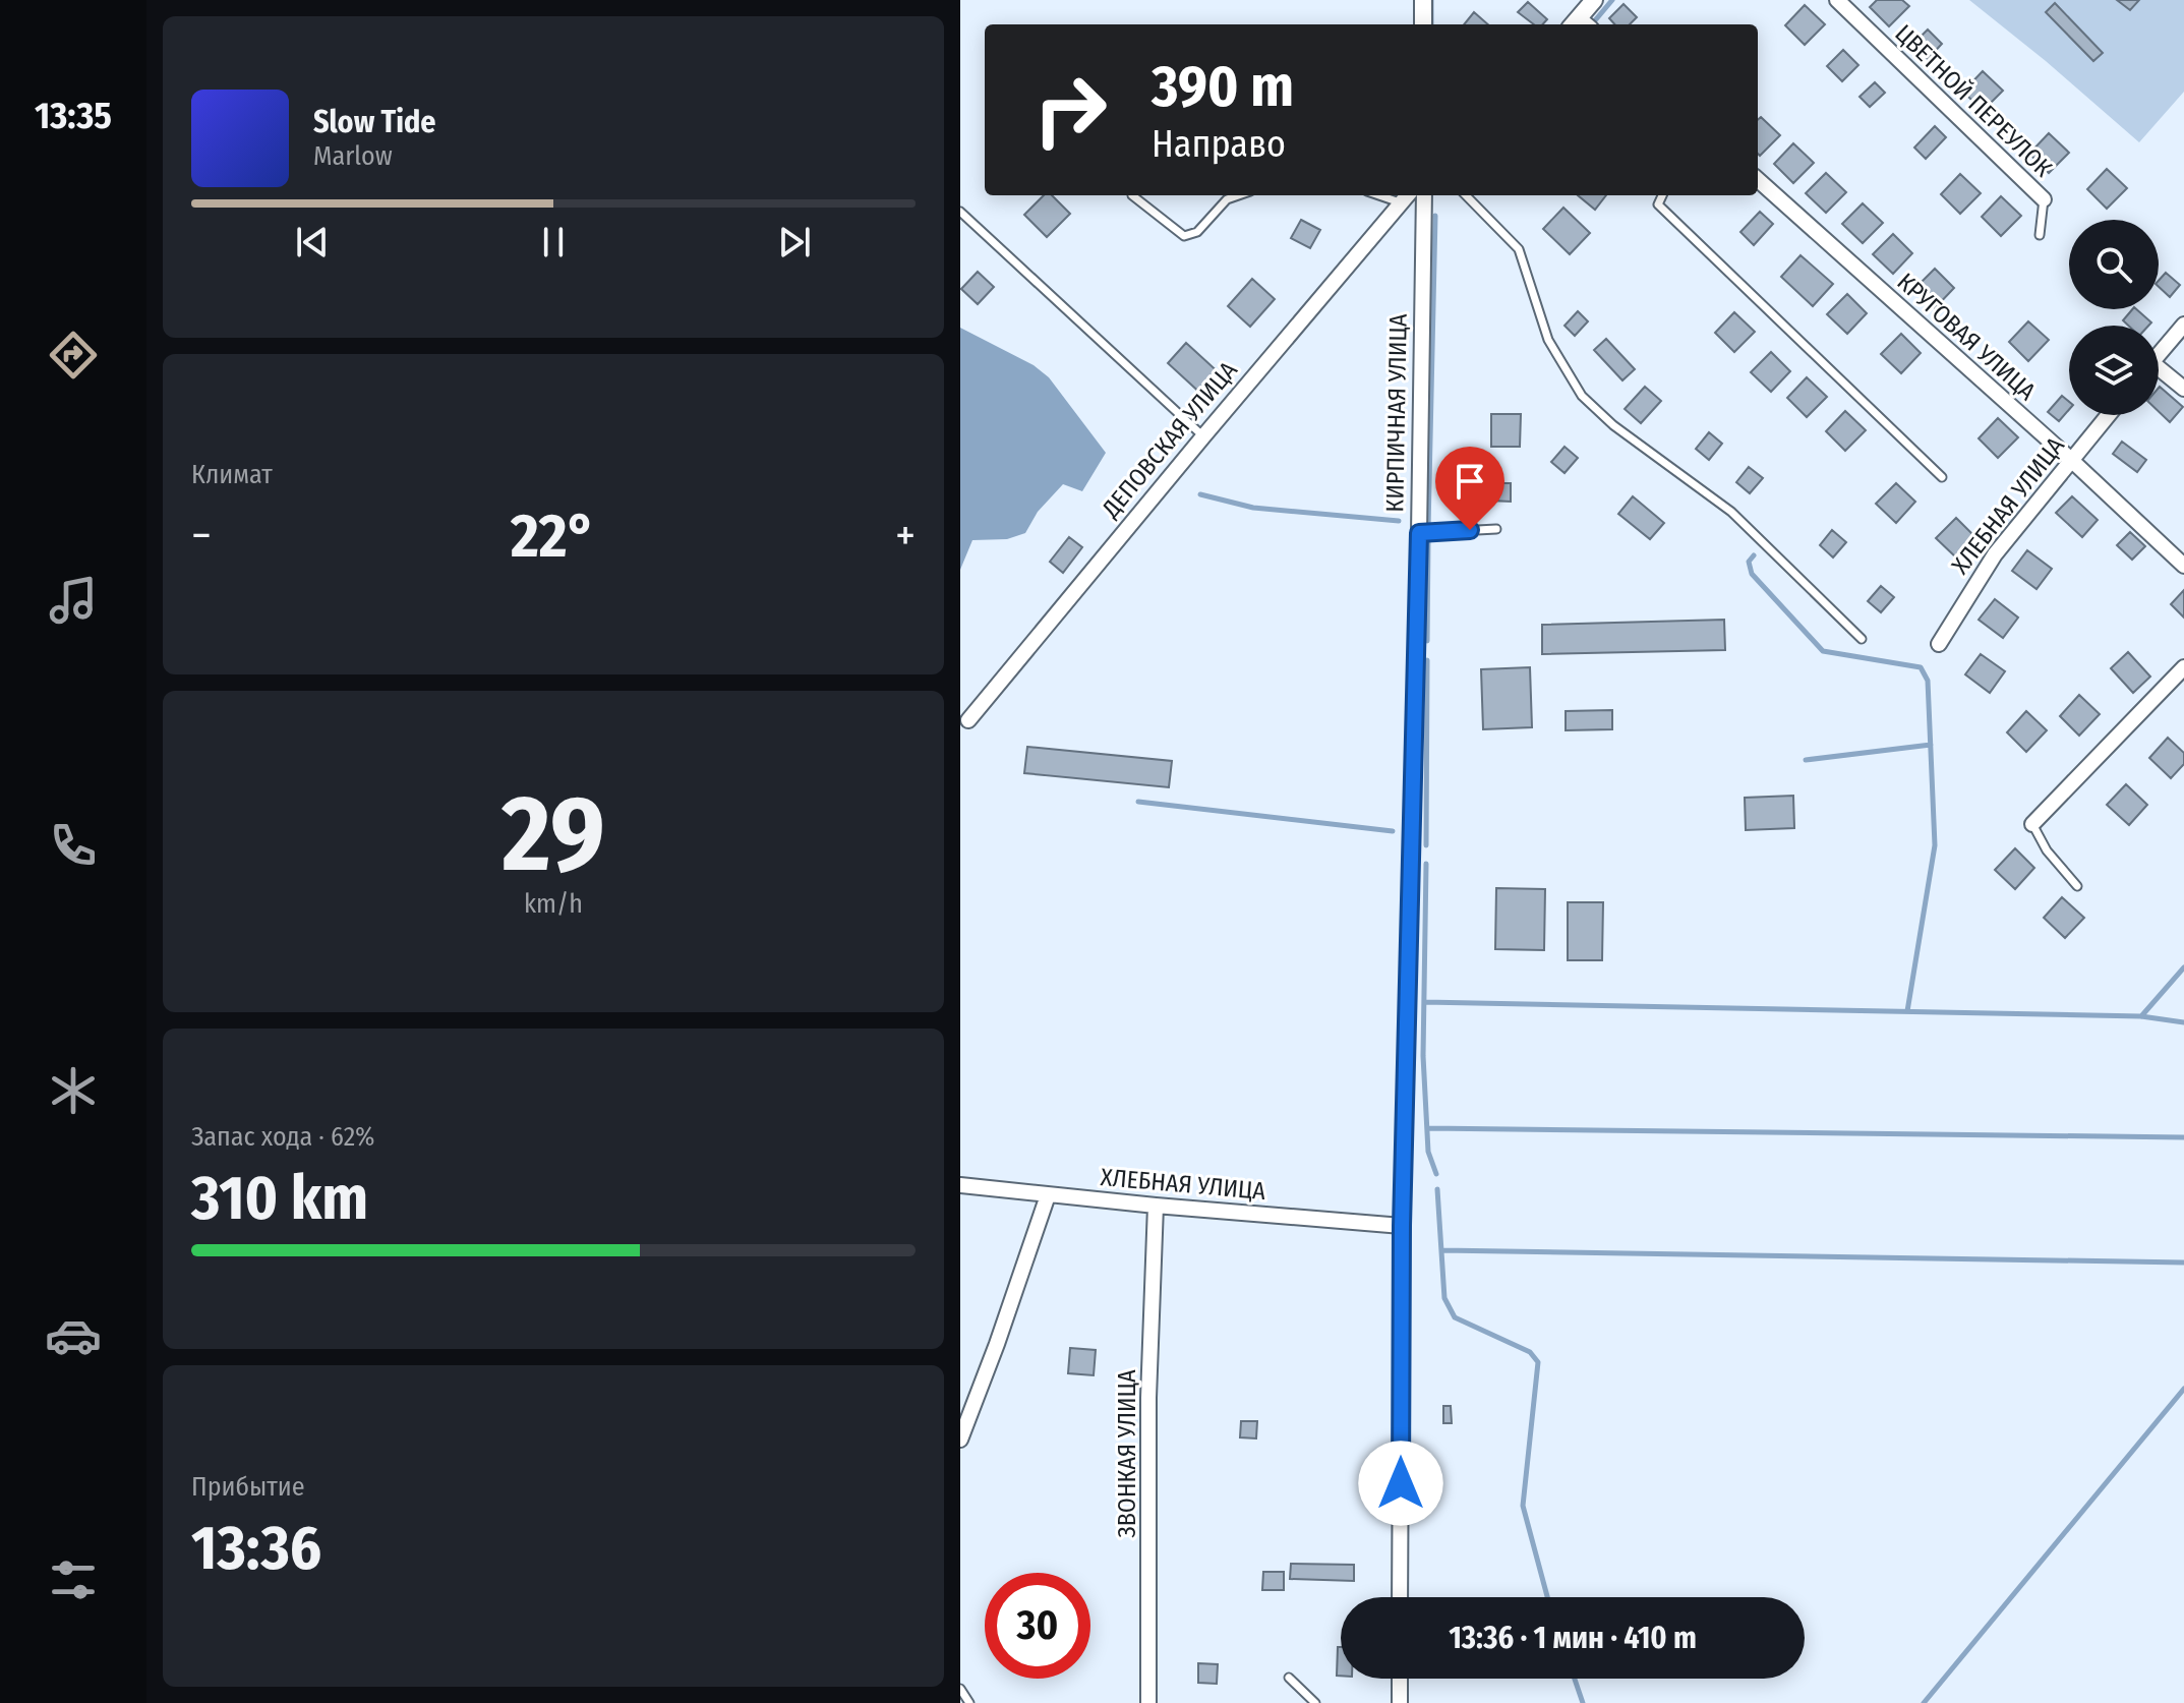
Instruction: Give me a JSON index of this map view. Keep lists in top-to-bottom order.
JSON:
{
  "streets": {
    "street": [
      "ЦВЕТНОЙ ПЕРЕУЛОК",
      "КРУГОВАЯ УЛИЦА",
      "КИРПИЧНАЯ УЛИЦА",
      "ДЕПОВСКАЯ УЛИЦА",
      "ХЛЕБНАЯ УЛИЦА",
      "ЗВОНКАЯ УЛИЦА"
    ]
  },
  "crossings": [
    ["КРУГОВАЯ УЛИЦА", "ХЛЕБНАЯ УЛИЦА"],
    ["КИРПИЧНАЯ УЛИЦА", "ХЛЕБНАЯ УЛИЦА"],
    ["ХЛЕБНАЯ УЛИЦА", "ЗВОНКАЯ УЛИЦА"]
  ],
  "page": {
    "tabs": "13:35",
    "turn": ["390 m", "Направо"],
    "song": ["Slow Tide", "Marlow"],
    "tile": [
      "Климат",
      ["29", "km/h"],
      ["Запас хода · 62%", "310 km"],
      ["Прибытие", "13:36"]
    ],
    "heat": ["−", "22°", "+"],
    "limit": "30",
    "trip": "13:36 · 1 мин · 410 m"
  }
}
